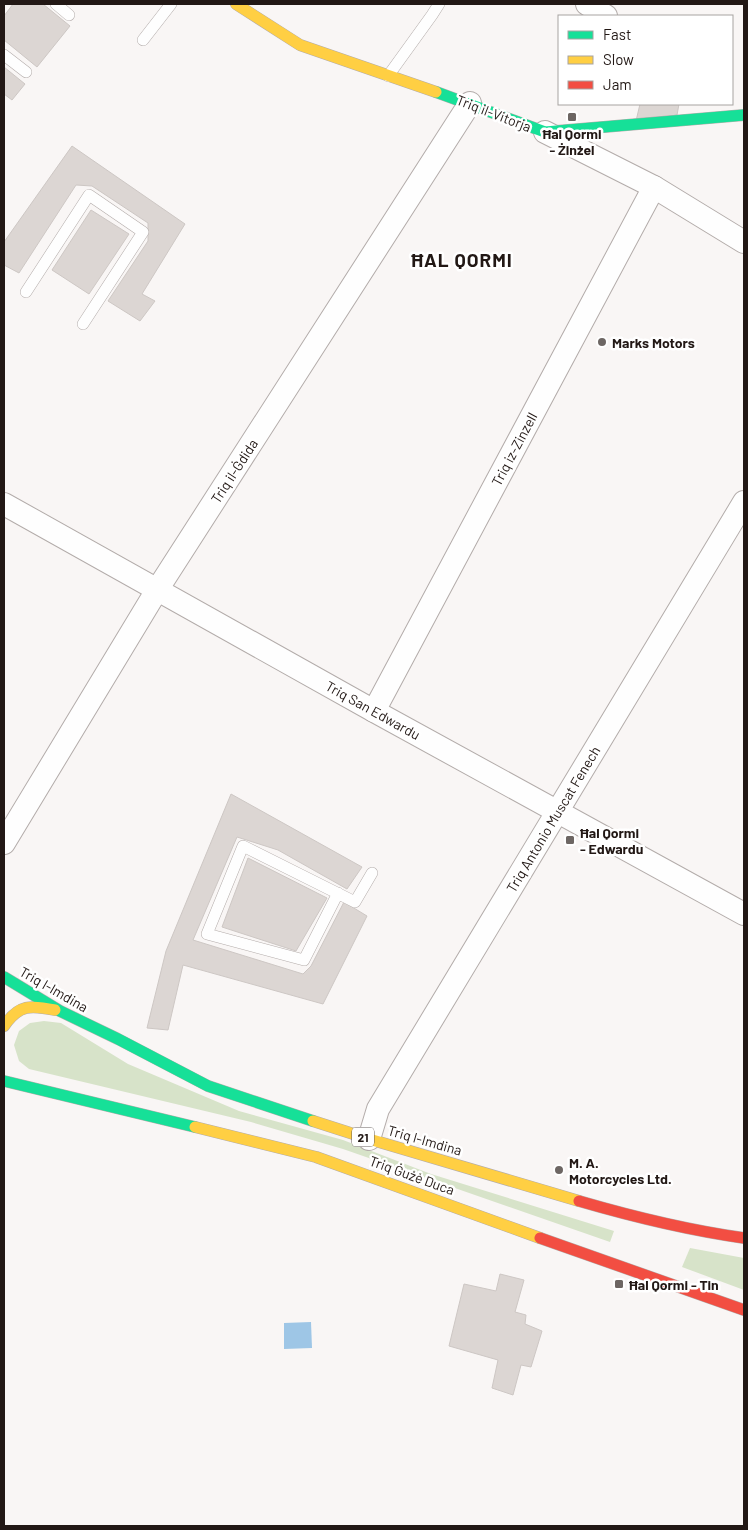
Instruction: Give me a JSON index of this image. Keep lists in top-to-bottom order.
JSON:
{
  "streets": {
    "main road": [
      "Triq il-Vitorja",
      "Triq l-Imdina",
      "21",
      "Triq Ġużè Duca"
    ],
    "street": [
      "Triq iz-Zinzell",
      "Triq il-Ġdida",
      "Triq San Edwardu",
      "Triq Antonio Muscat Fenech"
    ]
  },
  "crossings": [
    ["Triq il-Vitorja", "Triq iz-Zinzell"],
    ["Triq il-Vitorja", "Triq il-Ġdida"],
    ["Triq iz-Zinzell", "Triq San Edwardu"],
    ["Triq il-Ġdida", "Triq San Edwardu"],
    ["Triq San Edwardu", "Triq Antonio Muscat Fenech"],
    ["Triq Antonio Muscat Fenech", "Triq l-Imdina"]
  ],
  "districts": ["ĦAL QORMI"],
  "places": {
    "transit": ["Ħal Qormi - Żinżel", "Ħal Qormi - Edwardu", "Ħal Qormi - Tin"],
    "other": ["Marks Motors", "M. A. Motorcycles Ltd."]
  },
  "legend": ["Fast", "Slow", "Jam"]
}
